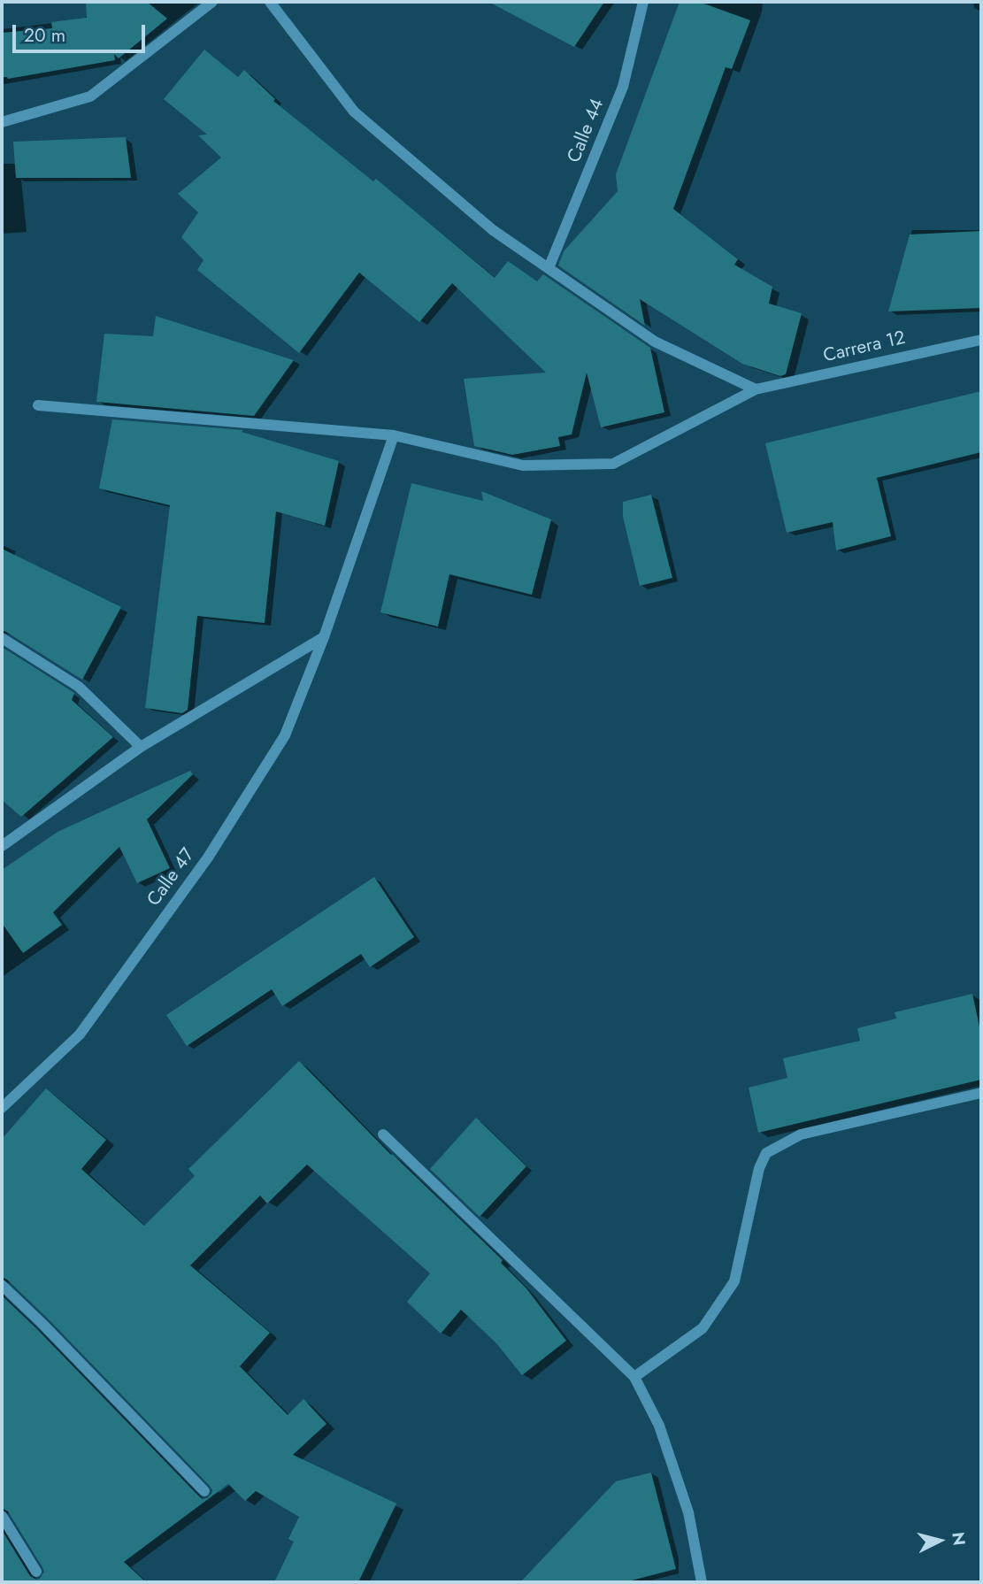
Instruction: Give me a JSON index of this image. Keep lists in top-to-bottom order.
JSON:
{
  "streets": {
    "street": ["Calle 44", "Carrera 12", "Calle 47"]
  },
  "crossings": [
    ["Carrera 12", "Calle 47"]
  ],
  "scale_bar": "20 m",
  "north": "right"
}
